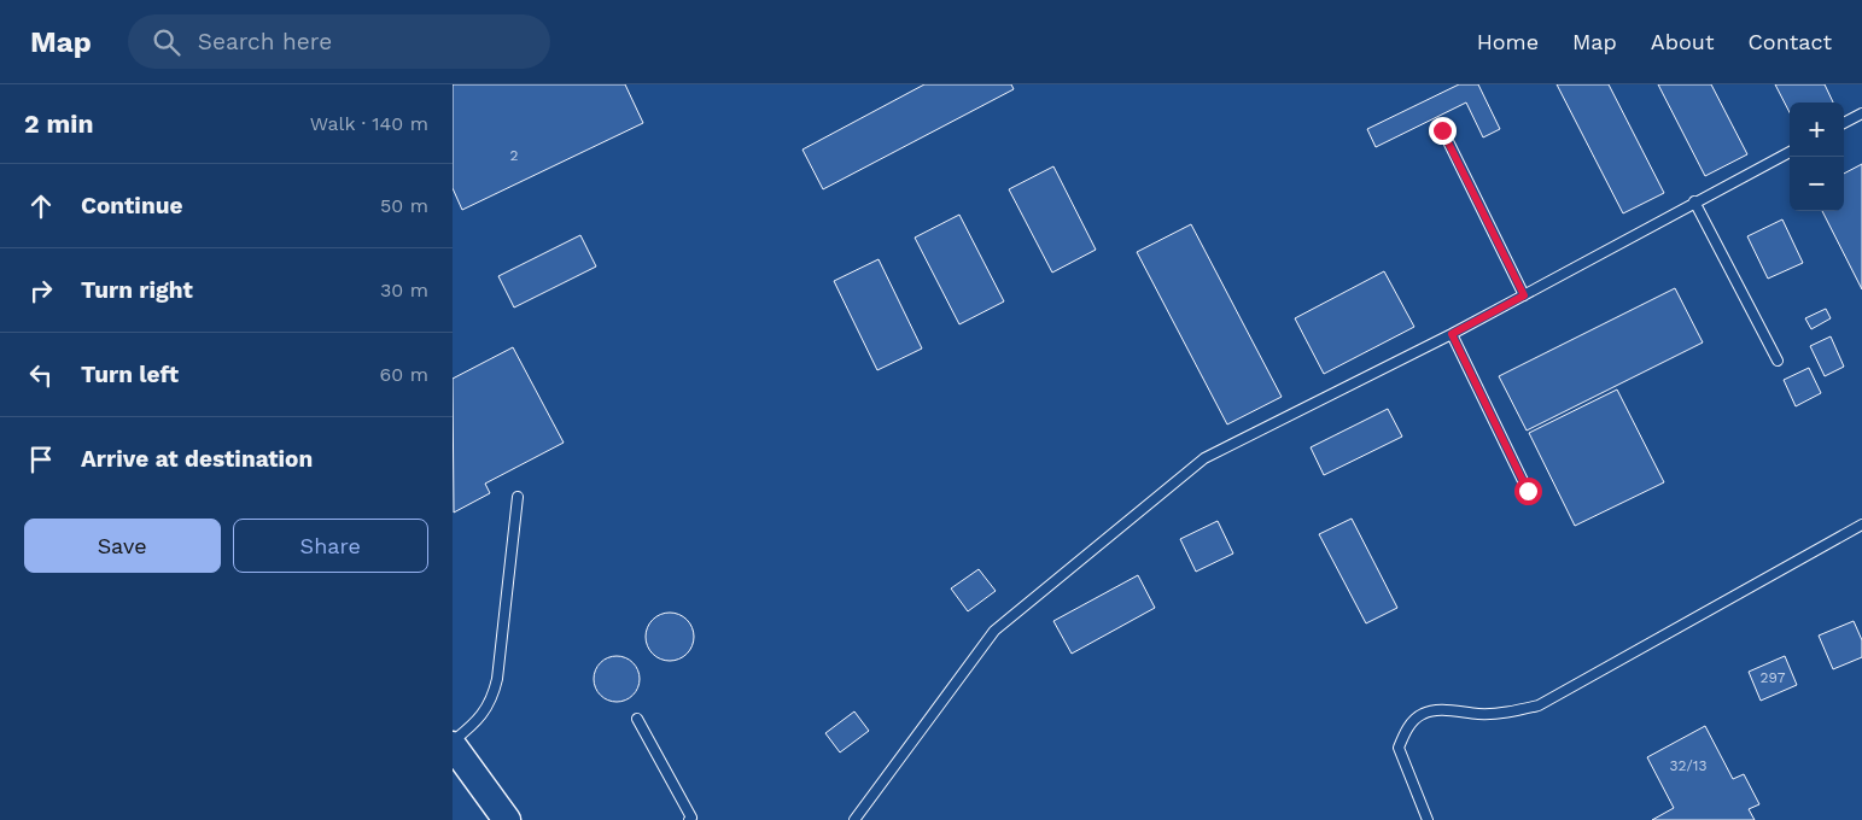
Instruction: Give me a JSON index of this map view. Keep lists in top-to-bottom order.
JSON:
{
  "house_numbers": ["2", "297", "32/13"],
  "page": {
    "header": "Map",
    "search": "Search here",
    "nav": [
      "Home",
      "Map",
      "About",
      "Contact"
    ],
    "heading": ["2 min", "Walk · 140 m"],
    "map_buttons": ["+", "−"],
    "list": [
      ["Continue", "50 m"],
      ["Turn right", "30 m"],
      ["Turn left", "60 m"],
      "Arrive at destination"
    ],
    "buttons": ["Save", "Share"]
  }
}
